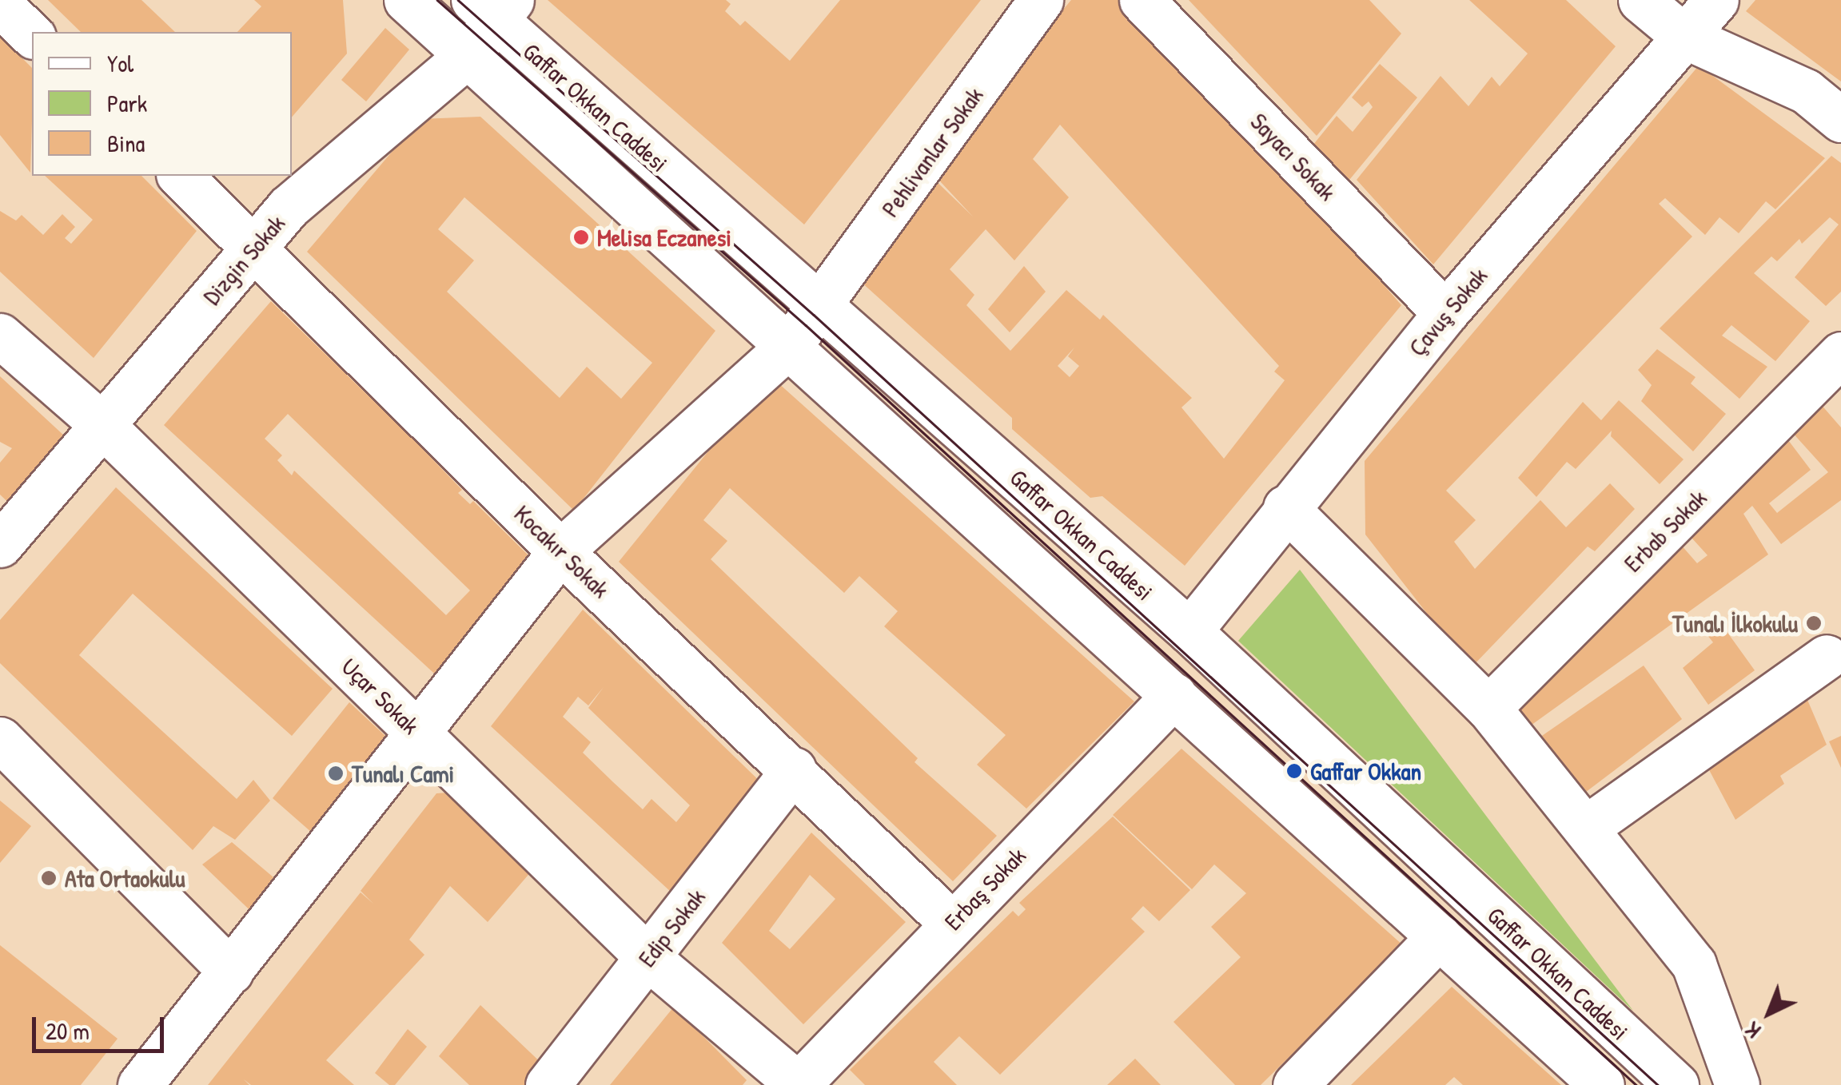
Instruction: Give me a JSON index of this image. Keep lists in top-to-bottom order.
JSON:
{
  "streets": {
    "street": [
      "Gaffar Okkan Caddesi",
      "Pehlivanlar Sokak",
      "Sayacı Sokak",
      "Dizgin Sokak",
      "Çavuş Sokak",
      "Erbab Sokak",
      "Kocakır Sokak",
      "Uçar Sokak",
      "Erbaş Sokak",
      "Edip Sokak"
    ]
  },
  "crossings": [
    ["Gaffar Okkan Caddesi", "Pehlivanlar Sokak"],
    ["Gaffar Okkan Caddesi", "Dizgin Sokak"],
    ["Gaffar Okkan Caddesi", "Çavuş Sokak"],
    ["Gaffar Okkan Caddesi", "Erbaş Sokak"],
    ["Pehlivanlar Sokak", "Kocakır Sokak"],
    ["Pehlivanlar Sokak", "Uçar Sokak"],
    ["Sayacı Sokak", "Çavuş Sokak"],
    ["Dizgin Sokak", "Kocakır Sokak"],
    ["Dizgin Sokak", "Uçar Sokak"],
    ["Kocakır Sokak", "Erbaş Sokak"],
    ["Kocakır Sokak", "Edip Sokak"],
    ["Uçar Sokak", "Erbaş Sokak"],
    ["Uçar Sokak", "Edip Sokak"]
  ],
  "places": [
    "Melisa Eczanesi",
    "Tunalı İlkokulu",
    "Gaffar Okkan",
    "Tunalı Cami",
    "Ata Ortaokulu"
  ],
  "legend": ["Yol", "Park", "Bina"],
  "scale_bar": "20 m",
  "north": "bottom left"
}
